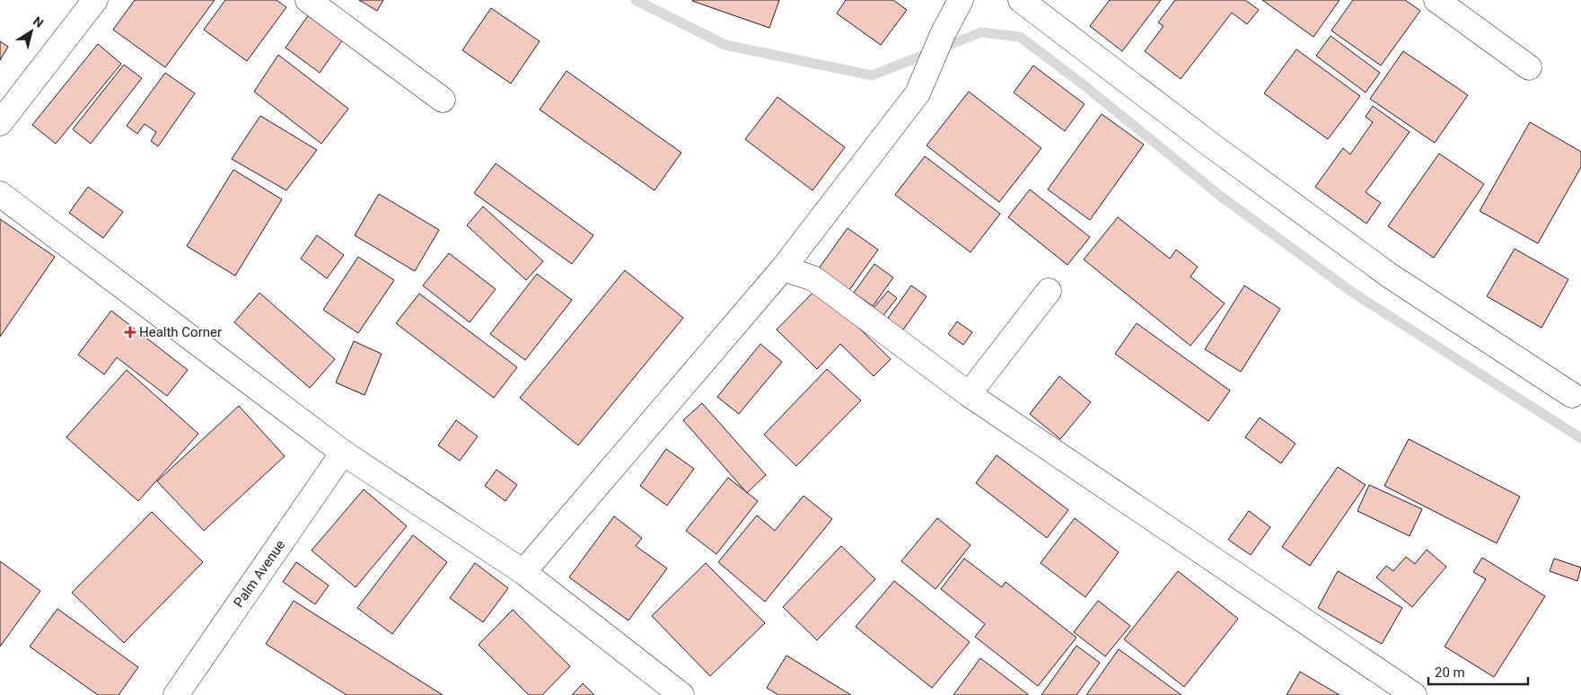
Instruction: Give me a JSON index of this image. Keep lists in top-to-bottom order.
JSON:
{
  "streets": {
    "street": ["Palm Avenue"]
  },
  "places": {
    "health": ["Health Corner"]
  },
  "scale_bar": "20 m",
  "north": "top right"
}
